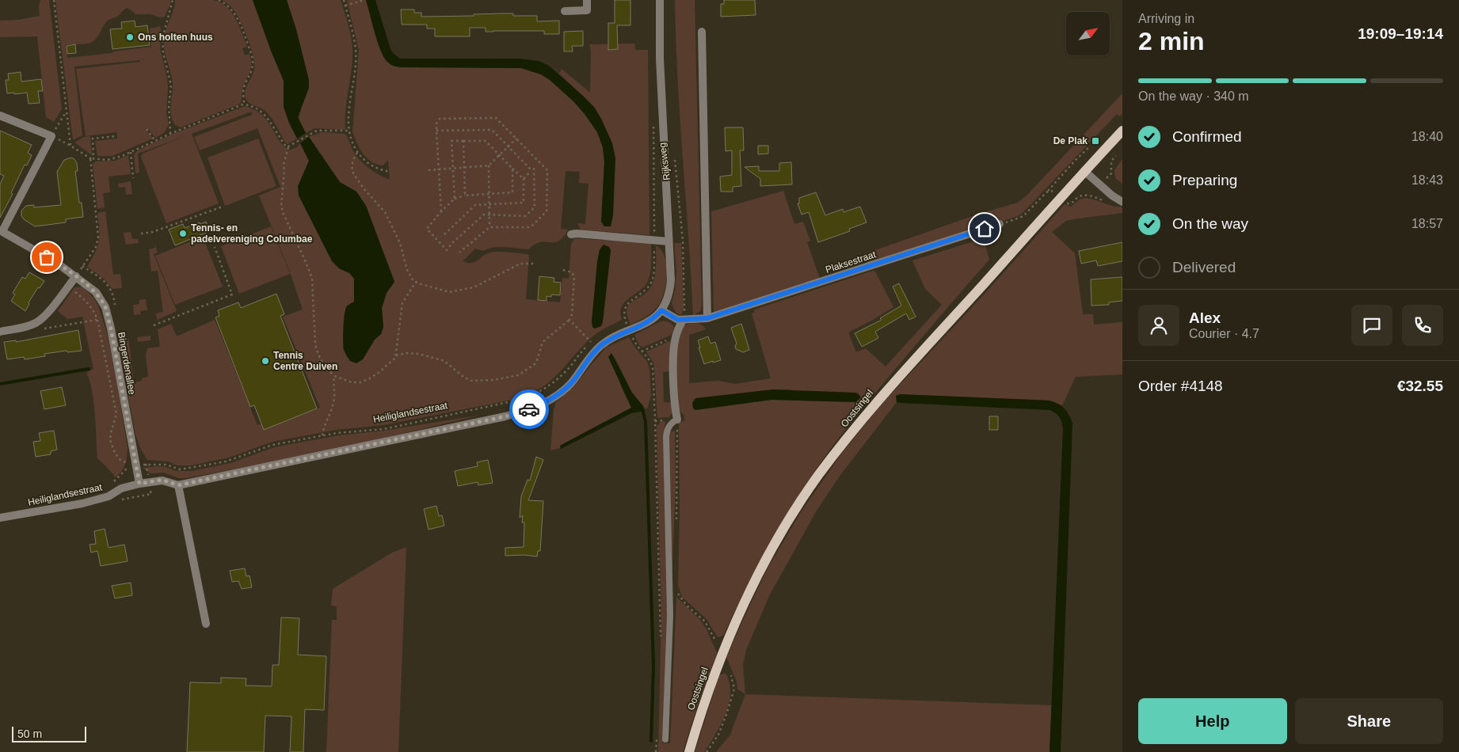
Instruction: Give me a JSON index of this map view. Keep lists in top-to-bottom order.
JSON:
{
  "streets": {
    "main road": ["Oostsingel"],
    "street": [
      "Rijksweg",
      "Plaksestraat",
      "Bingerdenallee",
      "Heiliglandsestraat"
    ]
  },
  "crossings": [
    ["Rijksweg", "Plaksestraat"],
    ["Rijksweg", "Heiliglandsestraat"],
    ["Plaksestraat", "Heiliglandsestraat"],
    ["Bingerdenallee", "Heiliglandsestraat"]
  ],
  "places": {
    "other": ["Ons holten huus", "Tennis- en padelvereniging Columbae", "Tennis Centre Duiven"],
    "transit": ["De Plak"]
  },
  "scale_bar": "50 m",
  "north": "top right",
  "page": {
    "heading": ["2 min", "Arriving in", "19:09–19:14"],
    "panel": [
      "Alex",
      "Courier · 4.7",
      "Order #4148",
      "€32.55"
    ],
    "bar": "On the way · 340 m",
    "list": [
      ["Confirmed", "18:40"],
      ["Preparing", "18:43"],
      ["On the way", "18:57"],
      "Delivered"
    ],
    "buttons": ["Help", "Share"],
    "scale": "50 m"
  }
}
